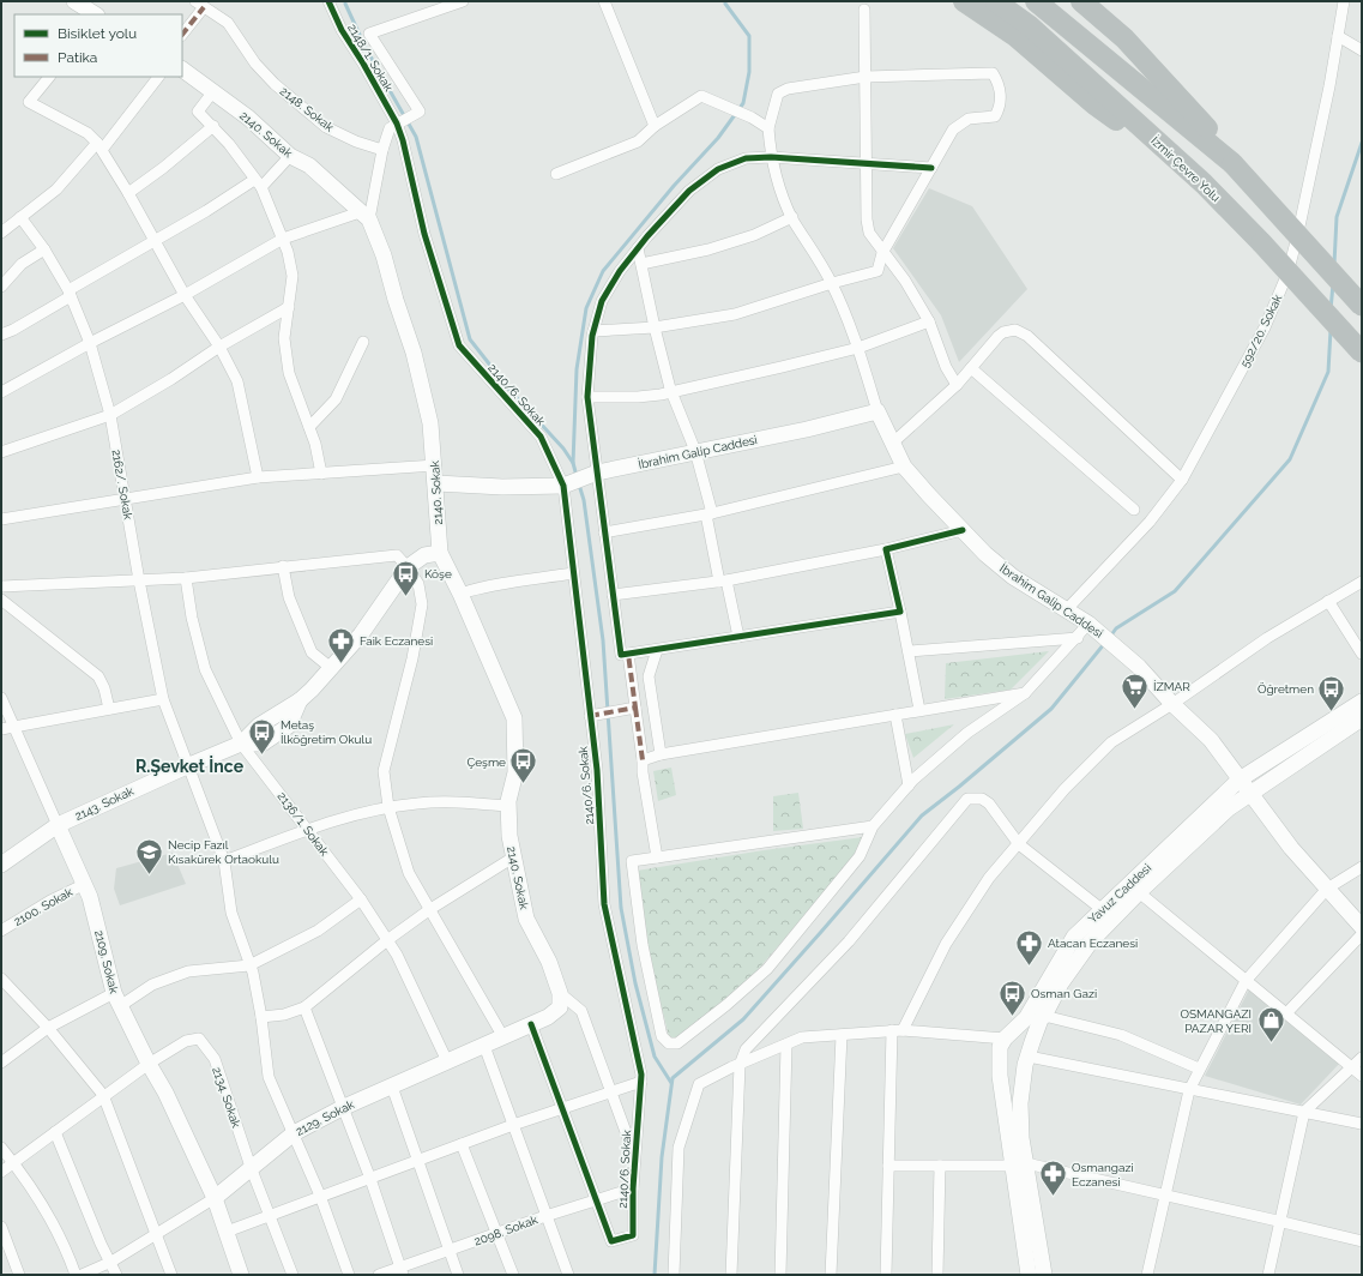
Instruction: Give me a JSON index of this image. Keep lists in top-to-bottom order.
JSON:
{
  "streets": {
    "highway": ["İzmir Çevre Yolu"],
    "main road": [
      "2140. Sokak",
      "İbrahim Galip Caddesi",
      "2143. Sokak",
      "Yavuz Caddesi",
      "2109. Sokak",
      "2129. Sokak"
    ],
    "street": [
      "2148/1. Sokak",
      "2148. Sokak",
      "592/20. Sokak",
      "2140/6. Sokak",
      "2162/. Sokak",
      "2136/1. Sokak",
      "2100. Sokak",
      "2134. Sokak",
      "2098. Sokak"
    ]
  },
  "crossings": [
    ["2148/1. Sokak", "2140/6. Sokak"],
    ["2140. Sokak", "İbrahim Galip Caddesi"],
    ["2140. Sokak", "2143. Sokak"],
    ["2140. Sokak", "2129. Sokak"],
    ["592/20. Sokak", "İbrahim Galip Caddesi"],
    ["2140/6. Sokak", "İbrahim Galip Caddesi"],
    ["2140/6. Sokak", "2129. Sokak"],
    ["2140/6. Sokak", "2098. Sokak"],
    ["İbrahim Galip Caddesi", "Yavuz Caddesi"],
    ["2162/. Sokak", "2143. Sokak"],
    ["2162/. Sokak", "2129. Sokak"],
    ["2143. Sokak", "2136/1. Sokak"],
    ["2143. Sokak", "2109. Sokak"],
    ["2136/1. Sokak", "2129. Sokak"],
    ["2100. Sokak", "2109. Sokak"],
    ["2109. Sokak", "2134. Sokak"],
    ["2109. Sokak", "2129. Sokak"],
    ["2134. Sokak", "2129. Sokak"]
  ],
  "districts": ["R.Şevket İnce"],
  "places": {
    "bus stop": [
      "Köşe",
      "Öğretmen",
      "Metaş İlköğretim Okulu",
      "Çeşme",
      "Osman Gazi"
    ],
    "pharmacy": ["Faik Eczanesi", "Atacan Eczanesi", "Osmangazi Eczanesi"],
    "supermarket": ["İZMAR"],
    "school or university": ["Necip Fazıl Kısakürek Ortaokulu"],
    "shop": ["OSMANGAZI PAZAR YERI"]
  },
  "legend": ["Bisiklet yolu", "Patika"]
}
